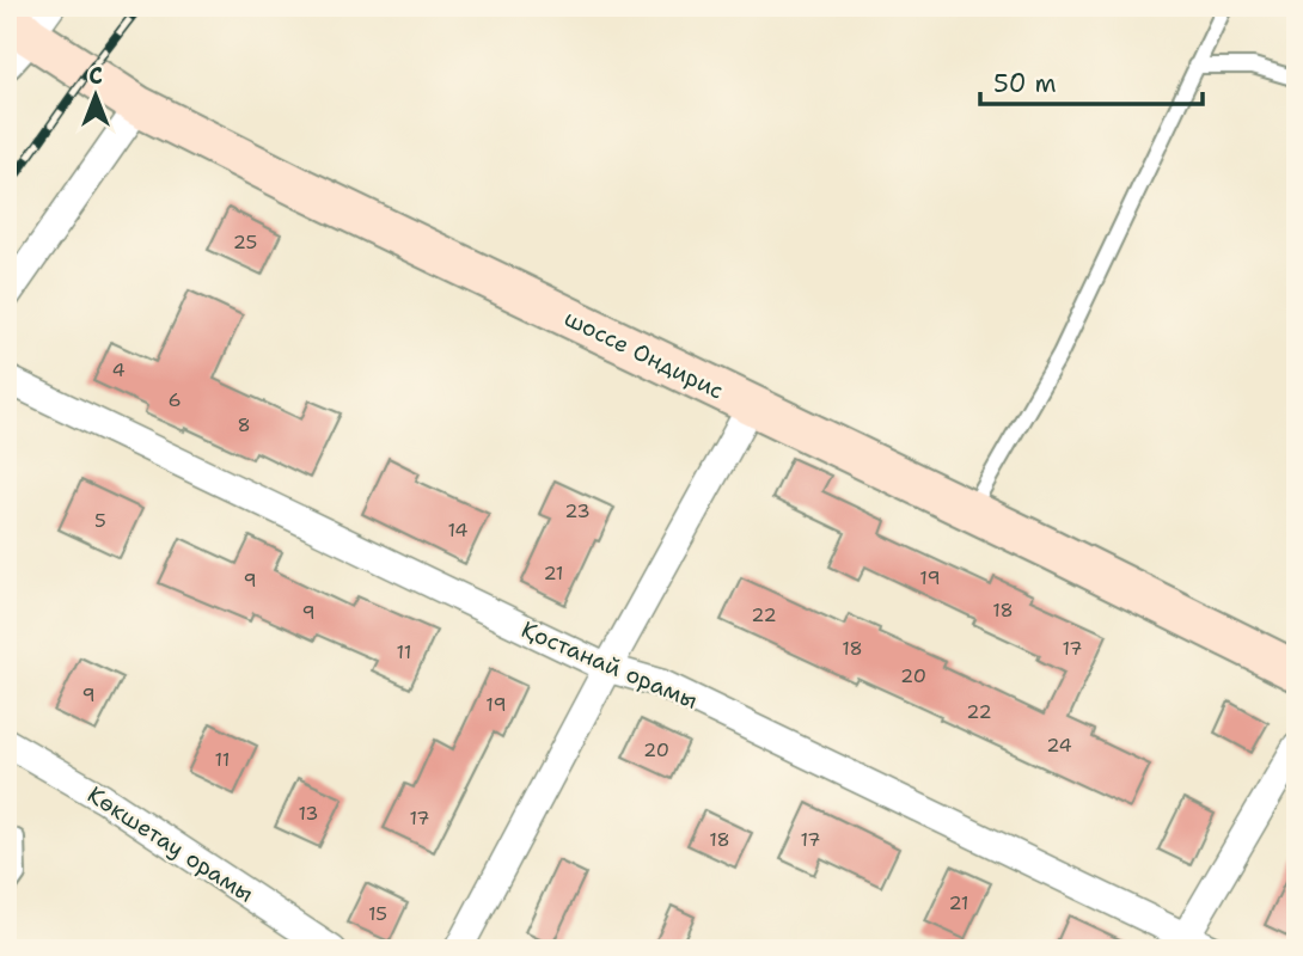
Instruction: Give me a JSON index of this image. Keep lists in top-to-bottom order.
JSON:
{
  "streets": {
    "main road": ["шоссе Ондирис"],
    "street": ["Қостанай орамы", "Көкшетау орамы"]
  },
  "house_numbers": [
    "25",
    "4",
    "6",
    "8",
    "23",
    "5",
    "14",
    "21",
    "19",
    "9",
    "18",
    "9",
    "22",
    "18",
    "17",
    "11",
    "20",
    "9",
    "19",
    "22",
    "24",
    "20",
    "11",
    "13",
    "17",
    "18",
    "17",
    "21",
    "15"
  ],
  "scale_bar": "50 m",
  "north": "top"
}
